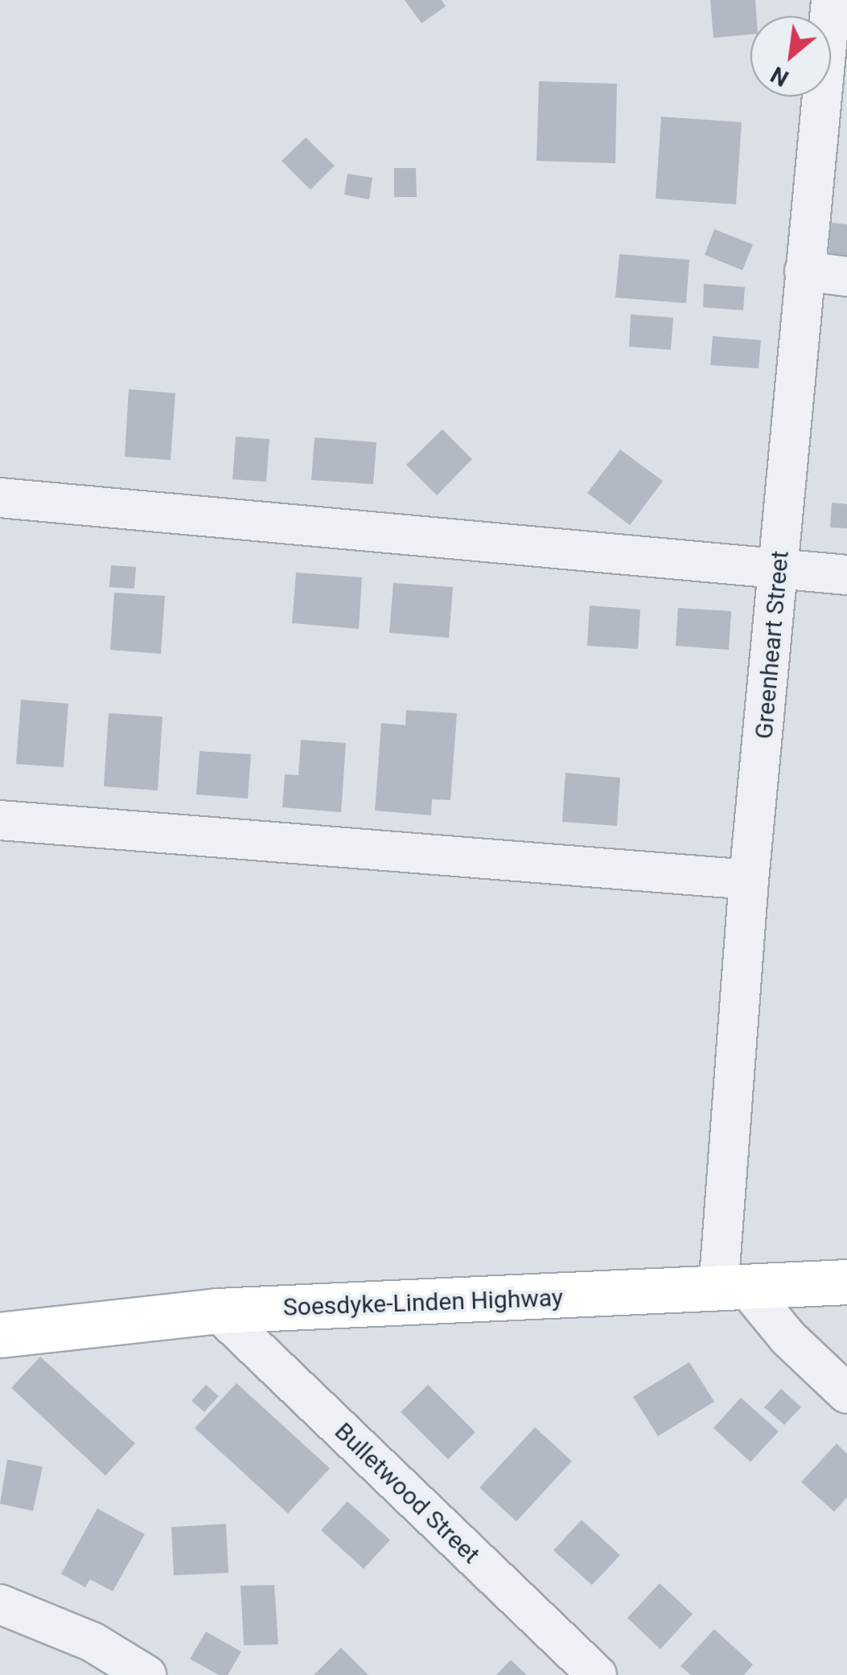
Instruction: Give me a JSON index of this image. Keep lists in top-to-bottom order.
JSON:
{
  "streets": {
    "main road": ["Soesdyke-Linden Highway"],
    "street": ["Greenheart Street", "Bulletwood Street"]
  },
  "crossings": [
    ["Greenheart Street", "Soesdyke-Linden Highway"],
    ["Soesdyke-Linden Highway", "Bulletwood Street"]
  ],
  "north": "bottom left"
}
